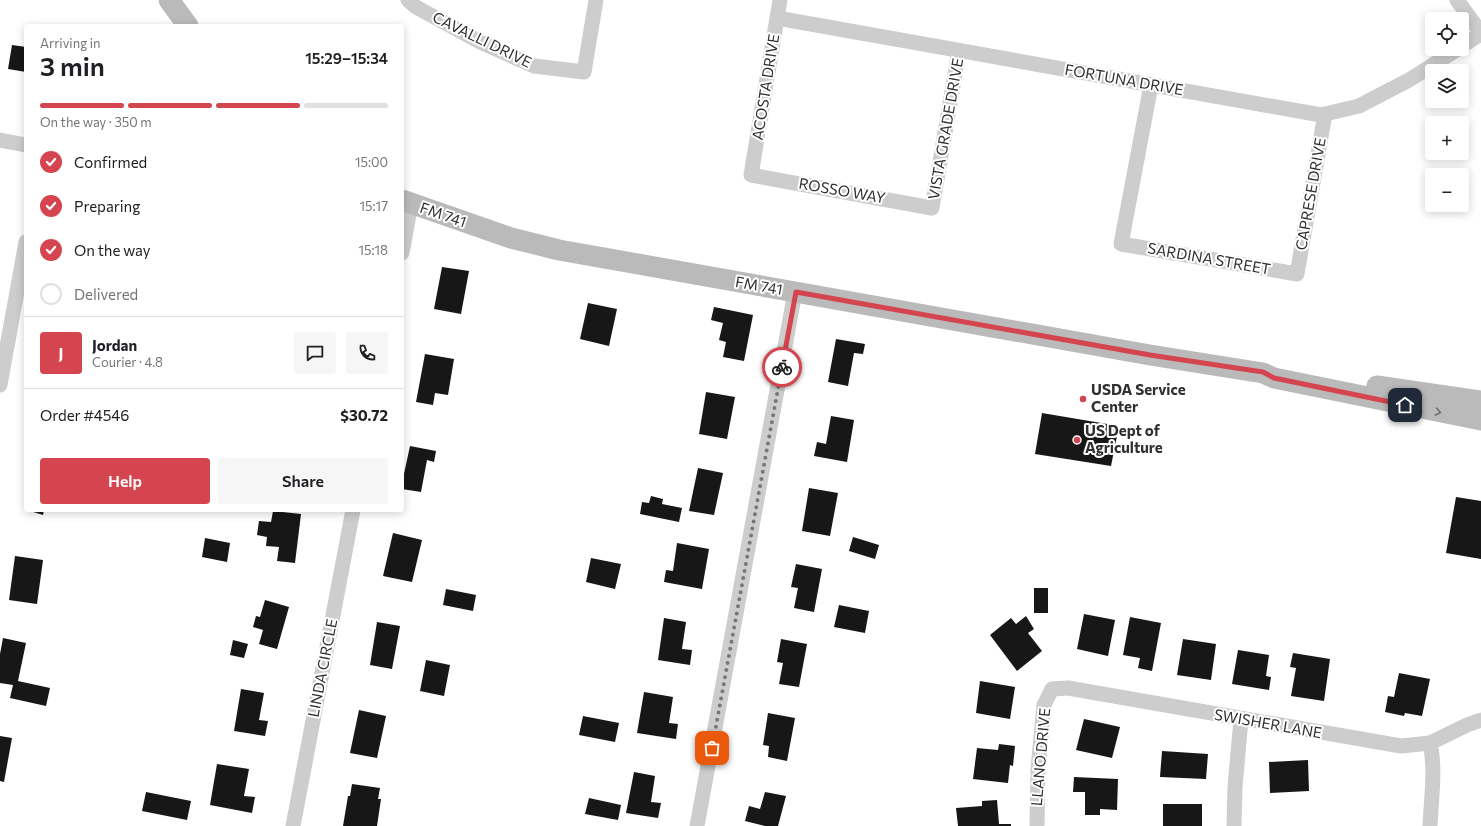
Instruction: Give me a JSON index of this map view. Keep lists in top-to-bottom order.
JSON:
{
  "streets": {
    "main road": ["FM 741"],
    "street": [
      "CAVALLI DRIVE",
      "FORTUNA DRIVE",
      "ACOSTA DRIVE",
      "VISTA GRADE DRIVE",
      "ROSSO WAY",
      "CAPRESE DRIVE",
      "SARDINA STREET",
      "LINDA CIRCLE",
      "SWISHER LANE",
      "LLANO DRIVE"
    ]
  },
  "crossings": [
    ["FORTUNA DRIVE", "ACOSTA DRIVE"],
    ["FORTUNA DRIVE", "VISTA GRADE DRIVE"],
    ["FORTUNA DRIVE", "CAPRESE DRIVE"],
    ["FORTUNA DRIVE", "SARDINA STREET"],
    ["ACOSTA DRIVE", "ROSSO WAY"],
    ["VISTA GRADE DRIVE", "ROSSO WAY"],
    ["CAPRESE DRIVE", "SARDINA STREET"],
    ["SWISHER LANE", "LLANO DRIVE"]
  ],
  "places": ["USDA Service Center", "US Dept of Agriculture"],
  "page": {
    "map_buttons": ["+", "−"],
    "heading": ["3 min", "Arriving in", "15:29–15:34"],
    "panel": [
      "Jordan",
      "Courier · 4.8",
      "Order #4546",
      "$30.72"
    ],
    "bar": "On the way · 350 m",
    "list": [
      ["Confirmed", "15:00"],
      ["Preparing", "15:17"],
      ["On the way", "15:18"],
      "Delivered"
    ],
    "round": "J",
    "buttons": ["Help", "Share"]
  }
}
